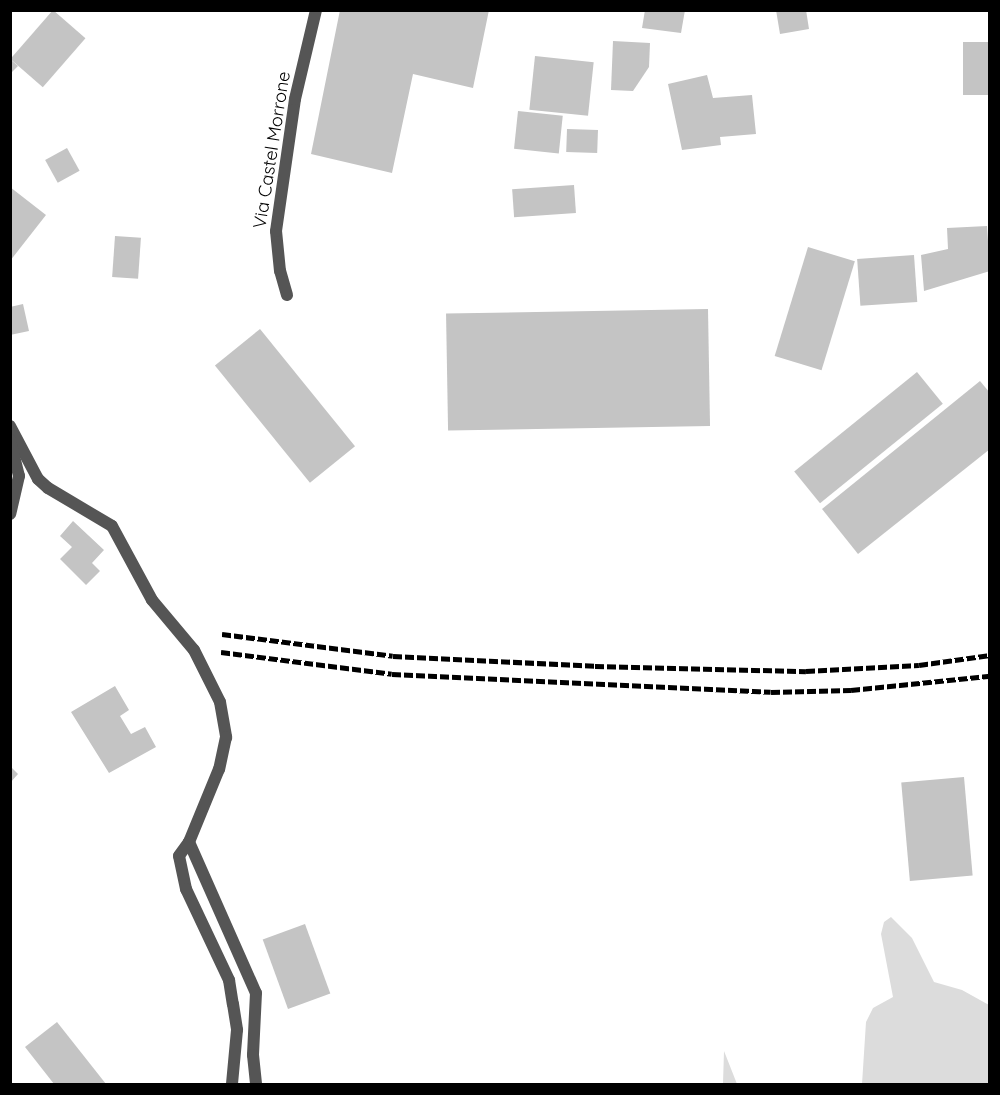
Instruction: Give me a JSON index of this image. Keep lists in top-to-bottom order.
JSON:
{
  "streets": {
    "street": ["Via Castel Morrone"]
  }
}
